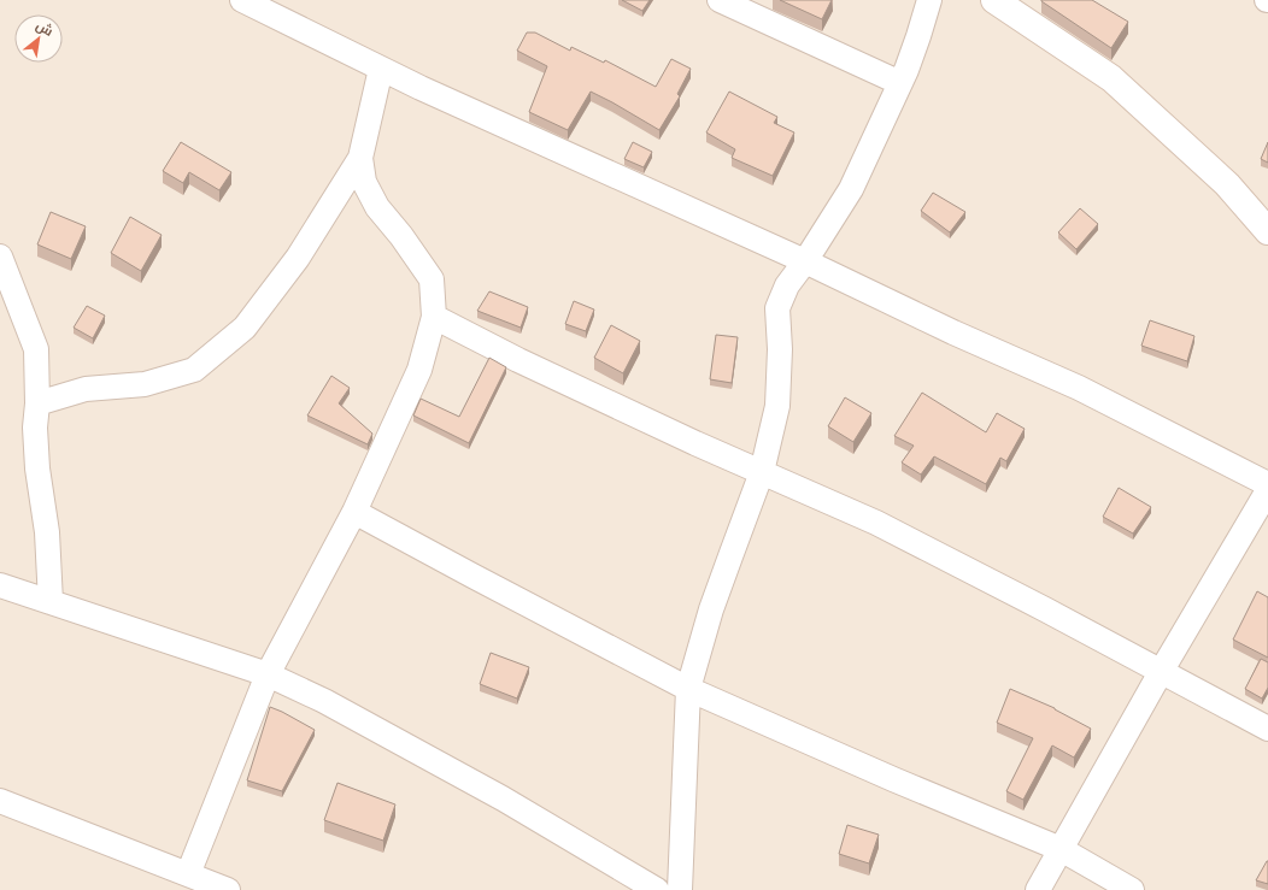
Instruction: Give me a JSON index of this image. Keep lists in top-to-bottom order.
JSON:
{
  "north": "top right"
}
